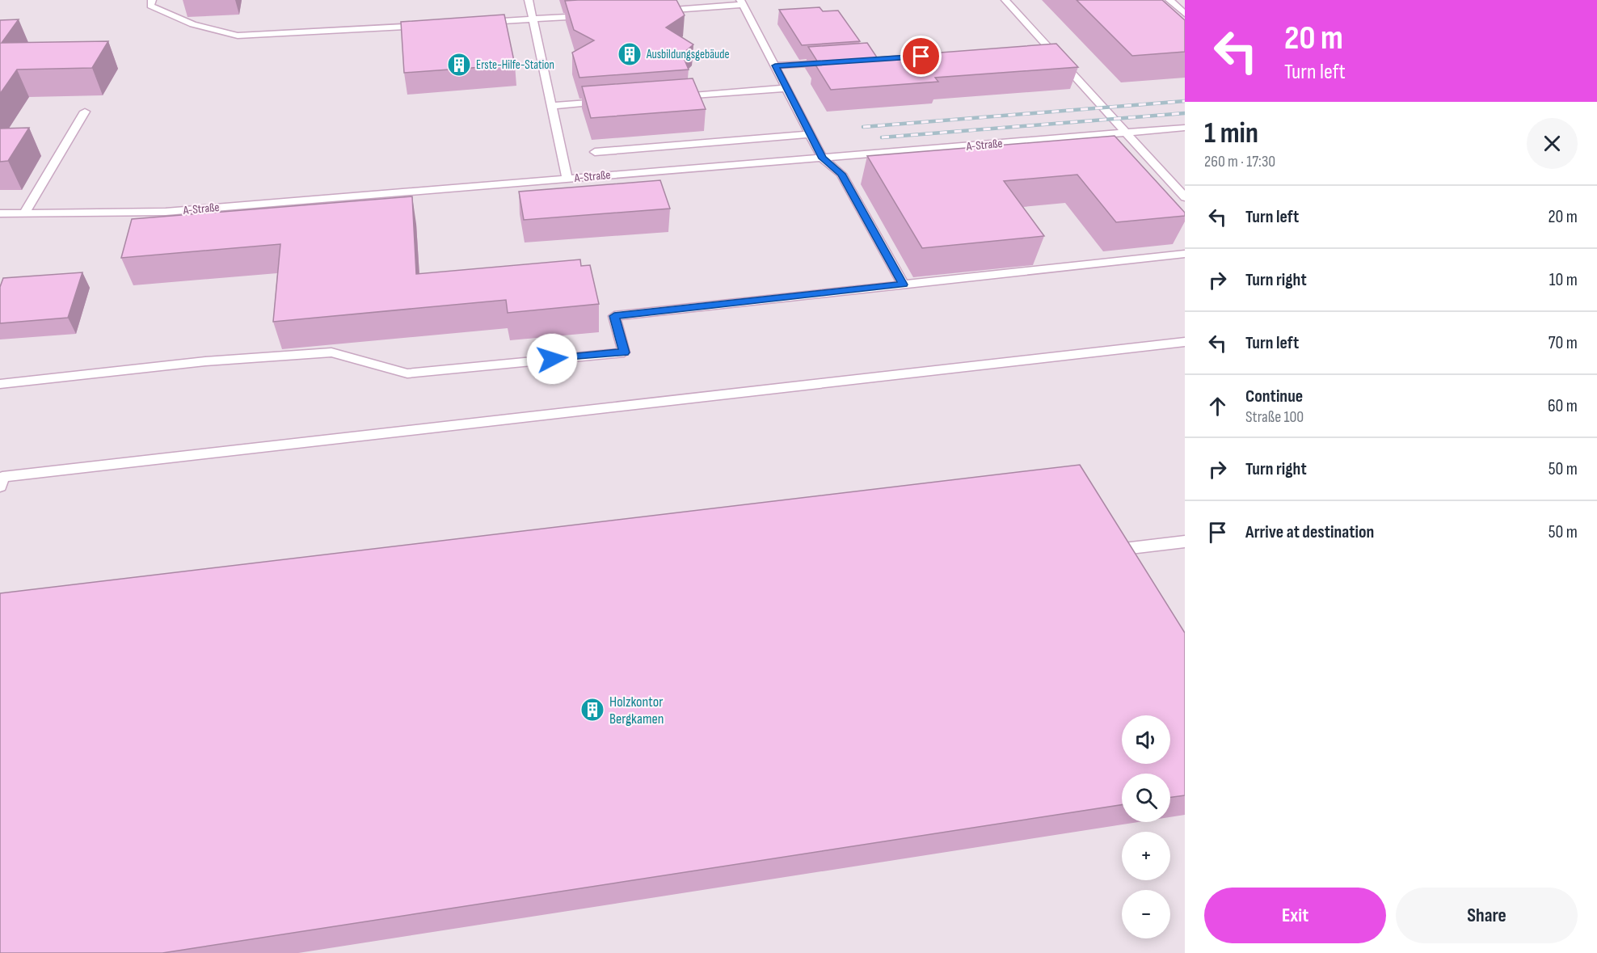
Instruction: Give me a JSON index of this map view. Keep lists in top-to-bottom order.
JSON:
{
  "streets": {
    "lane": ["A-Straße"]
  },
  "places": {
    "building": ["Ausbildungsgebäude", "Erste-Hilfe-Station", "Holzkontor Bergkamen"]
  },
  "page": {
    "turn": ["20 m", "Turn left"],
    "heading": ["1 min", "260 m · 17:30"],
    "list": [
      {
        "name": "Turn left",
        "value": "20 m"
      },
      {
        "name": "Turn right",
        "value": "10 m"
      },
      {
        "name": "Turn left",
        "value": "70 m"
      },
      {
        "name": "Continue",
        "note": "Straße 100",
        "value": "60 m"
      },
      {
        "name": "Turn right",
        "value": "50 m"
      },
      {
        "name": "Arrive at destination",
        "value": "50 m"
      }
    ],
    "map_buttons": ["+", "−"],
    "buttons": ["Exit", "Share"]
  }
}
